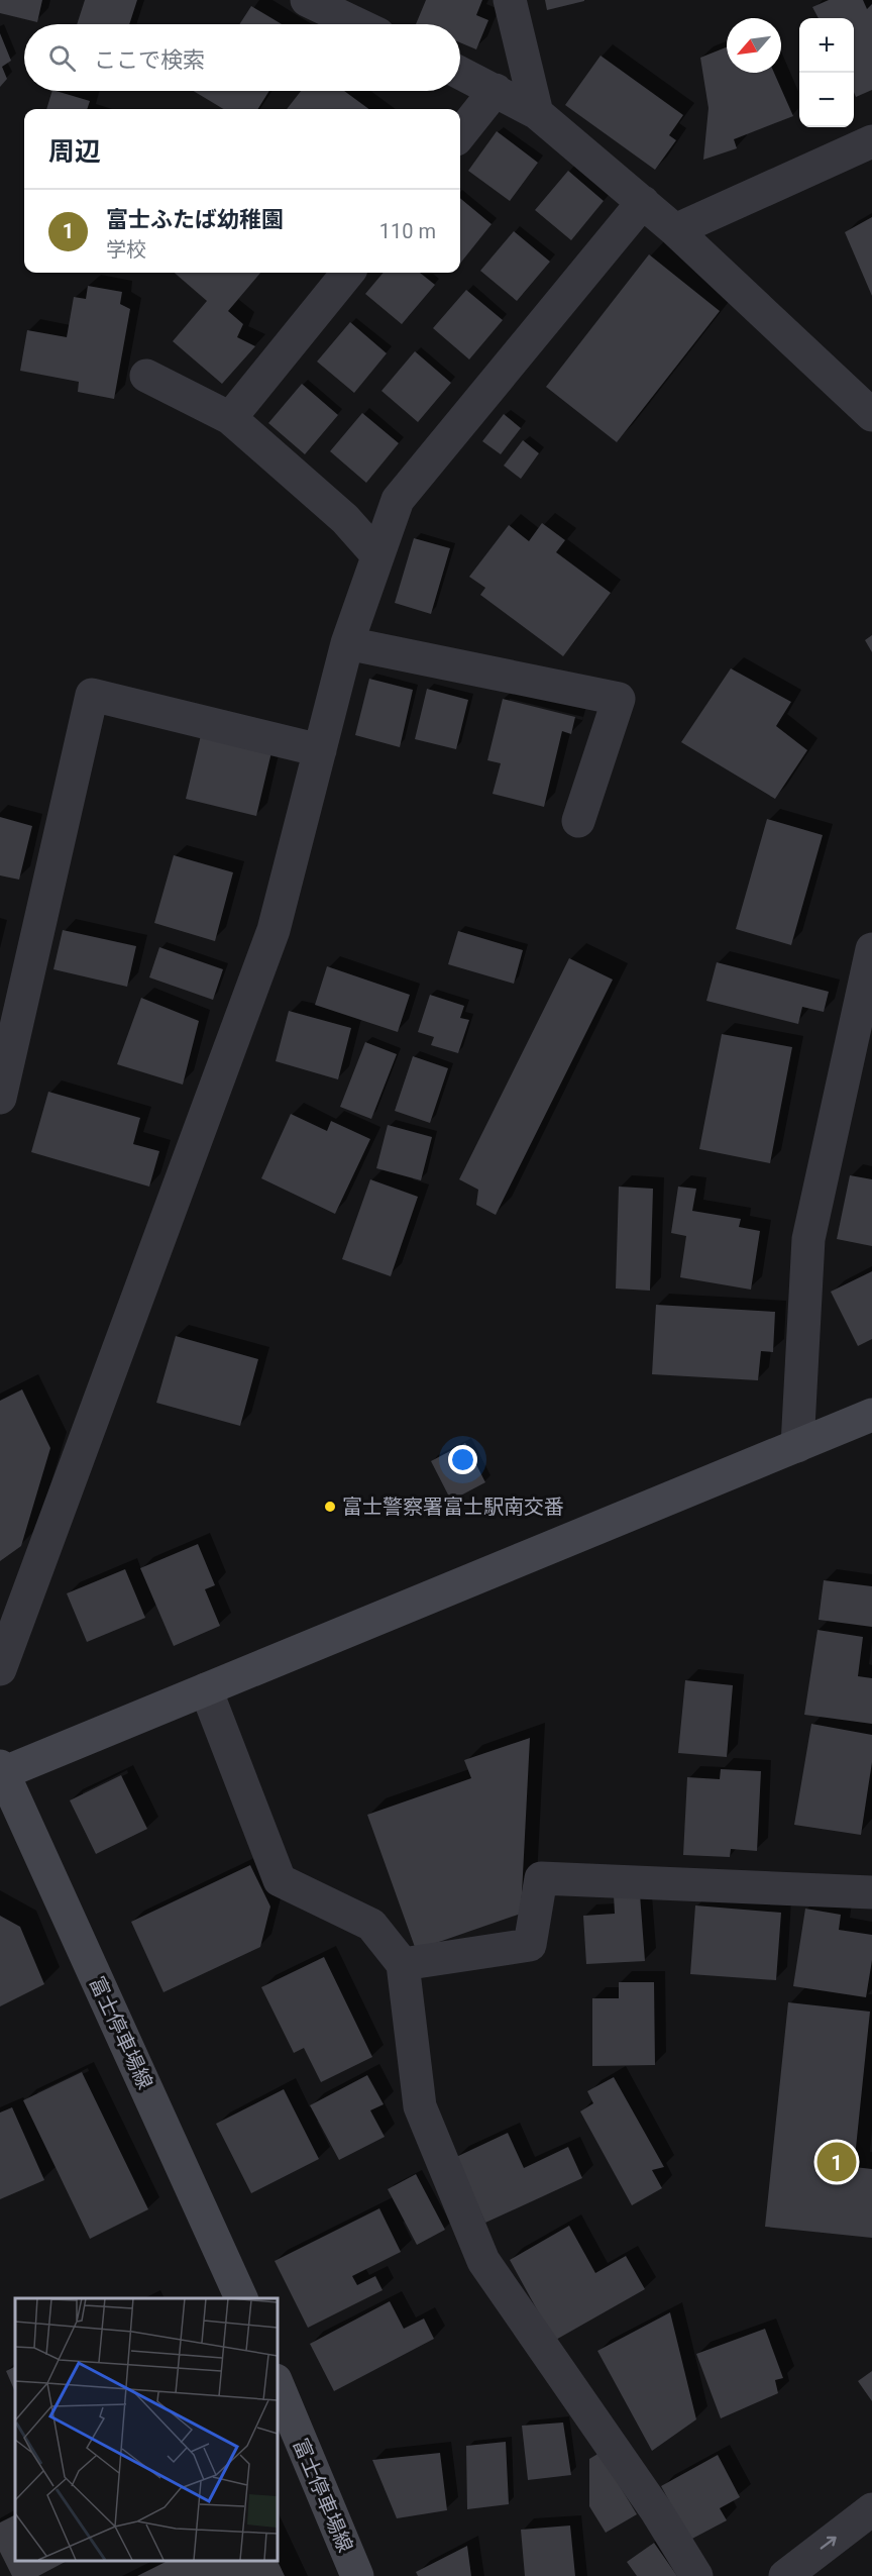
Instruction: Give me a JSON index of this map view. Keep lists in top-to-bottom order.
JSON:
{
  "streets": {
    "street": ["富士停車場線"]
  },
  "places": ["富士警察署富士駅南交番"],
  "north": "bottom left",
  "page": {
    "map_buttons": ["+", "−"],
    "search": "ここで検索",
    "heading": "周辺",
    "list": [
      {
        "mark": "1",
        "name": "富士ふたば幼稚園",
        "note": "学校",
        "value": "110 m"
      }
    ],
    "pins": "1"
  }
}
